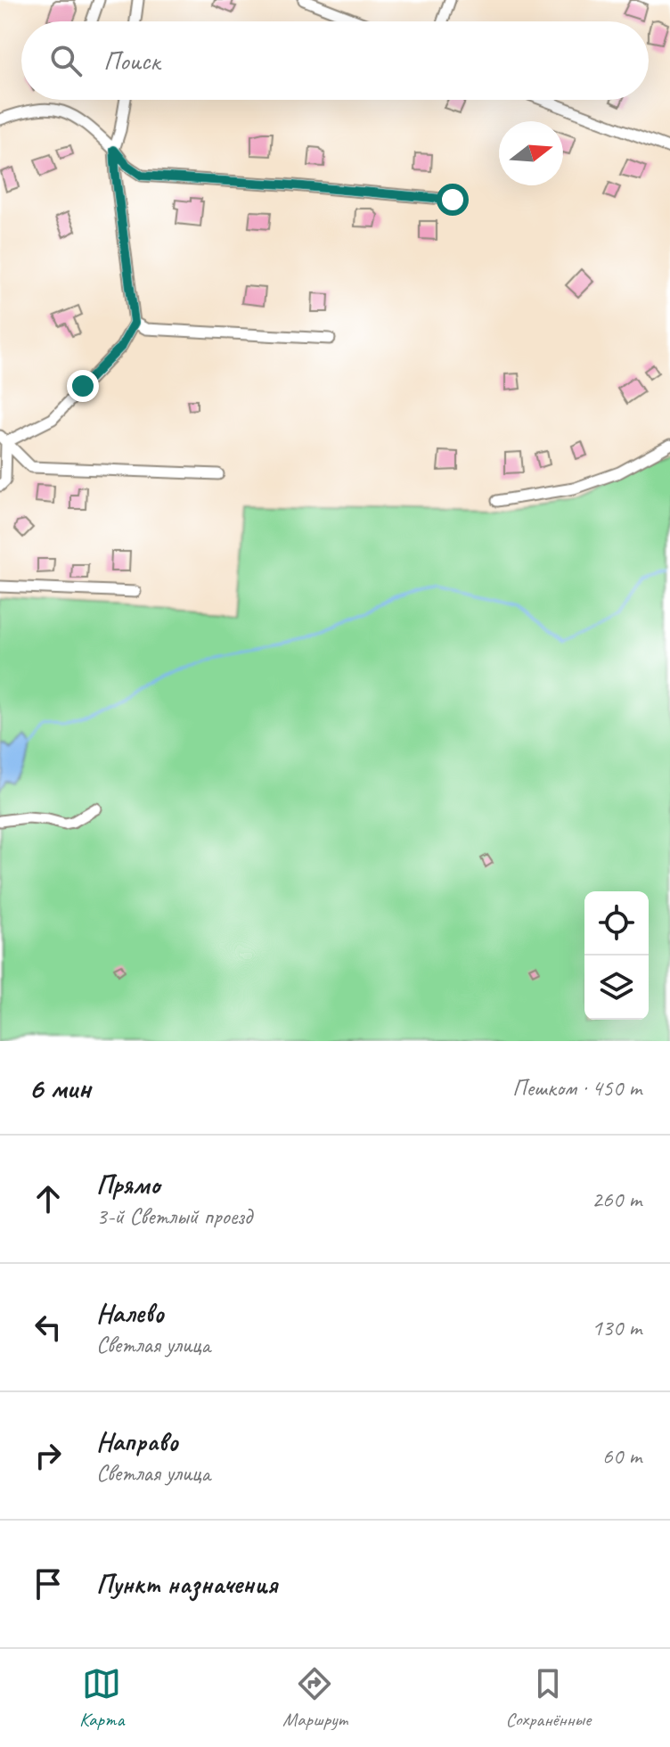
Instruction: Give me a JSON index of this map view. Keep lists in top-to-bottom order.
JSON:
{
  "north": "right",
  "page": {
    "search": "Поиск",
    "heading": ["6 мин", "Пешком · 450 m"],
    "list": [
      ["Прямо", "3-й Светлый проезд", "260 m"],
      ["Налево", "Светлая улица", "130 m"],
      ["Направо", "Светлая улица", "60 m"],
      "Пункт назначения"
    ],
    "nav": ["Карта", "Маршрут", "Сохранённые"]
  }
}
